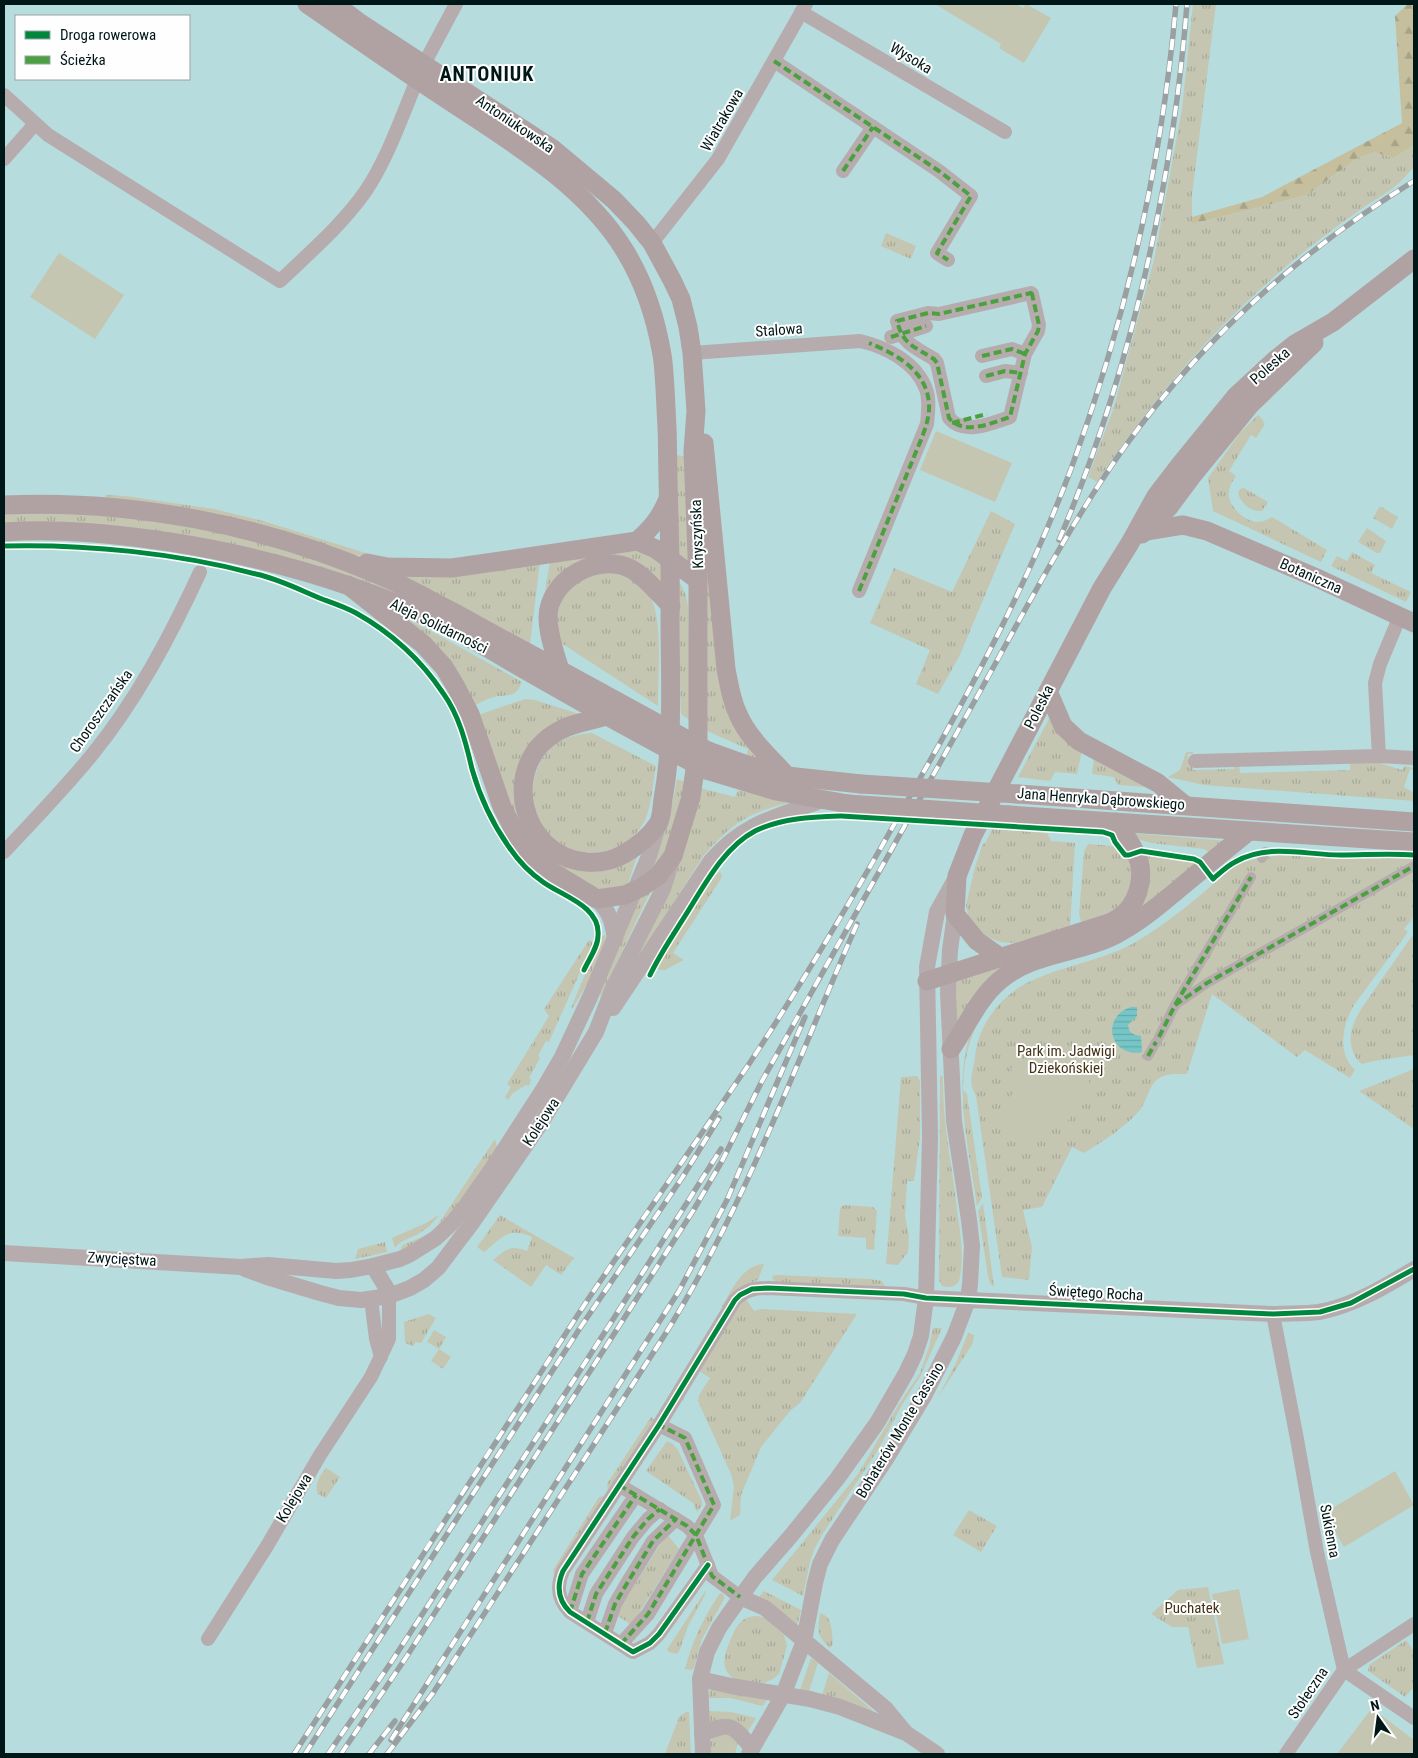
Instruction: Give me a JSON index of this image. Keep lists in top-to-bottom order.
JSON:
{
  "streets": {
    "main road": [
      "Antoniukowska",
      "Poleska",
      "Knyszyńska",
      "Botaniczna",
      "Aleja Solidarności",
      "Jana Henryka Dąbrowskiego"
    ],
    "street": [
      "Wysoka",
      "Wiatrakowa",
      "Stalowa",
      "Choroszczańska",
      "Kolejowa",
      "Zwycięstwa",
      "Świętego Rocha",
      "Bohaterów Monte Cassino",
      "Sukienna",
      "Stołeczna"
    ]
  },
  "crossings": [
    ["Wysoka", "Wiatrakowa"],
    ["Wiatrakowa", "Knyszyńska"],
    ["Antoniukowska", "Knyszyńska"],
    ["Stalowa", "Knyszyńska"],
    ["Poleska", "Botaniczna"],
    ["Poleska", "Bohaterów Monte Cassino"],
    ["Knyszyńska", "Kolejowa"],
    ["Aleja Solidarności", "Jana Henryka Dąbrowskiego"],
    ["Kolejowa", "Zwycięstwa"],
    ["Świętego Rocha", "Bohaterów Monte Cassino"],
    ["Świętego Rocha", "Sukienna"],
    ["Sukienna", "Stołeczna"]
  ],
  "districts": ["ANTONIUK"],
  "parks": ["Park im. Jadwigi Dziekońskiej", "Puchatek"],
  "legend": ["Droga rowerowa", "Ścieżka"],
  "north": "top"
}
